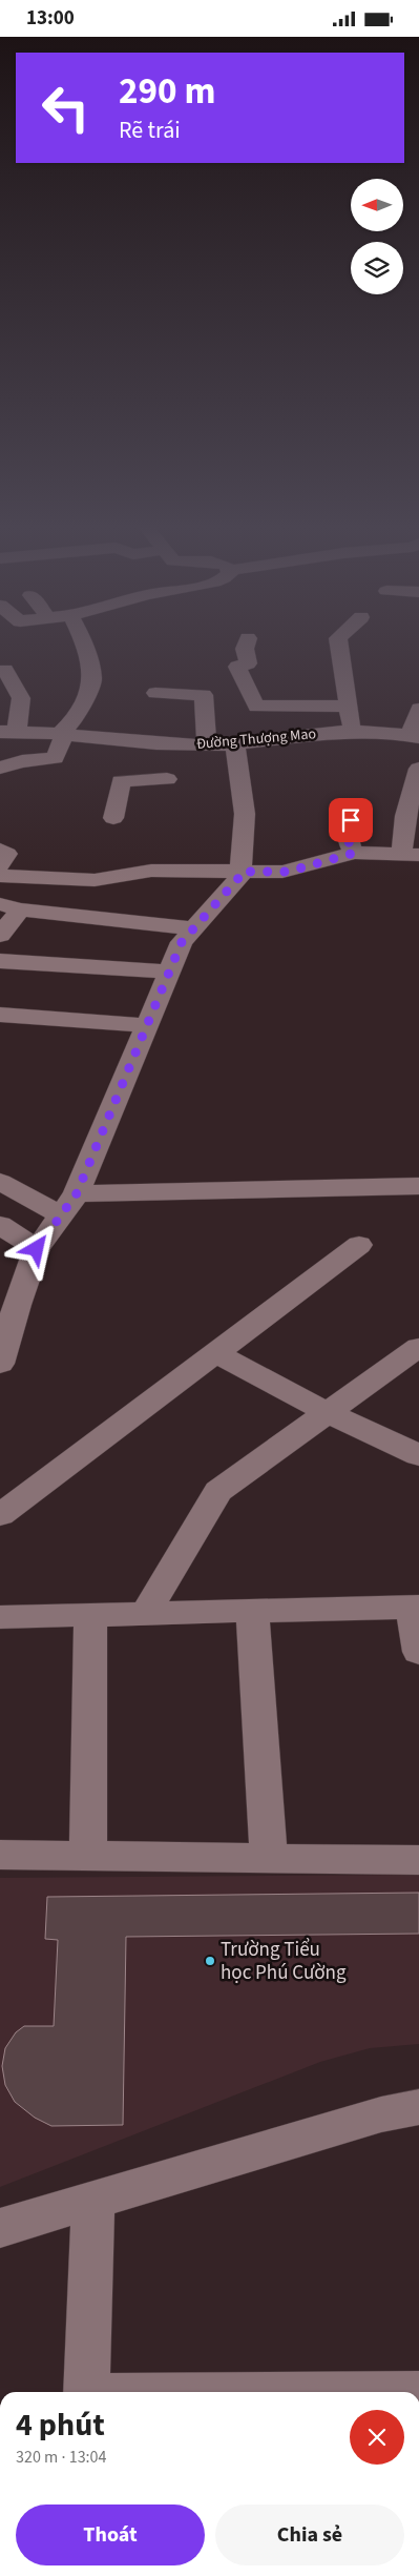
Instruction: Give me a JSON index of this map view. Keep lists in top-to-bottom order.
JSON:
{
  "streets": {
    "street": ["Đường Thượng Mao"]
  },
  "places": ["Trường Tiểu học Phú Cường"],
  "north": "left",
  "page": {
    "status": "13:00",
    "turn": ["290 m", "Rẽ trái"],
    "heading": ["4 phút", "320 m · 13:04"],
    "buttons": ["Thoát", "Chia sẻ"]
  }
}
